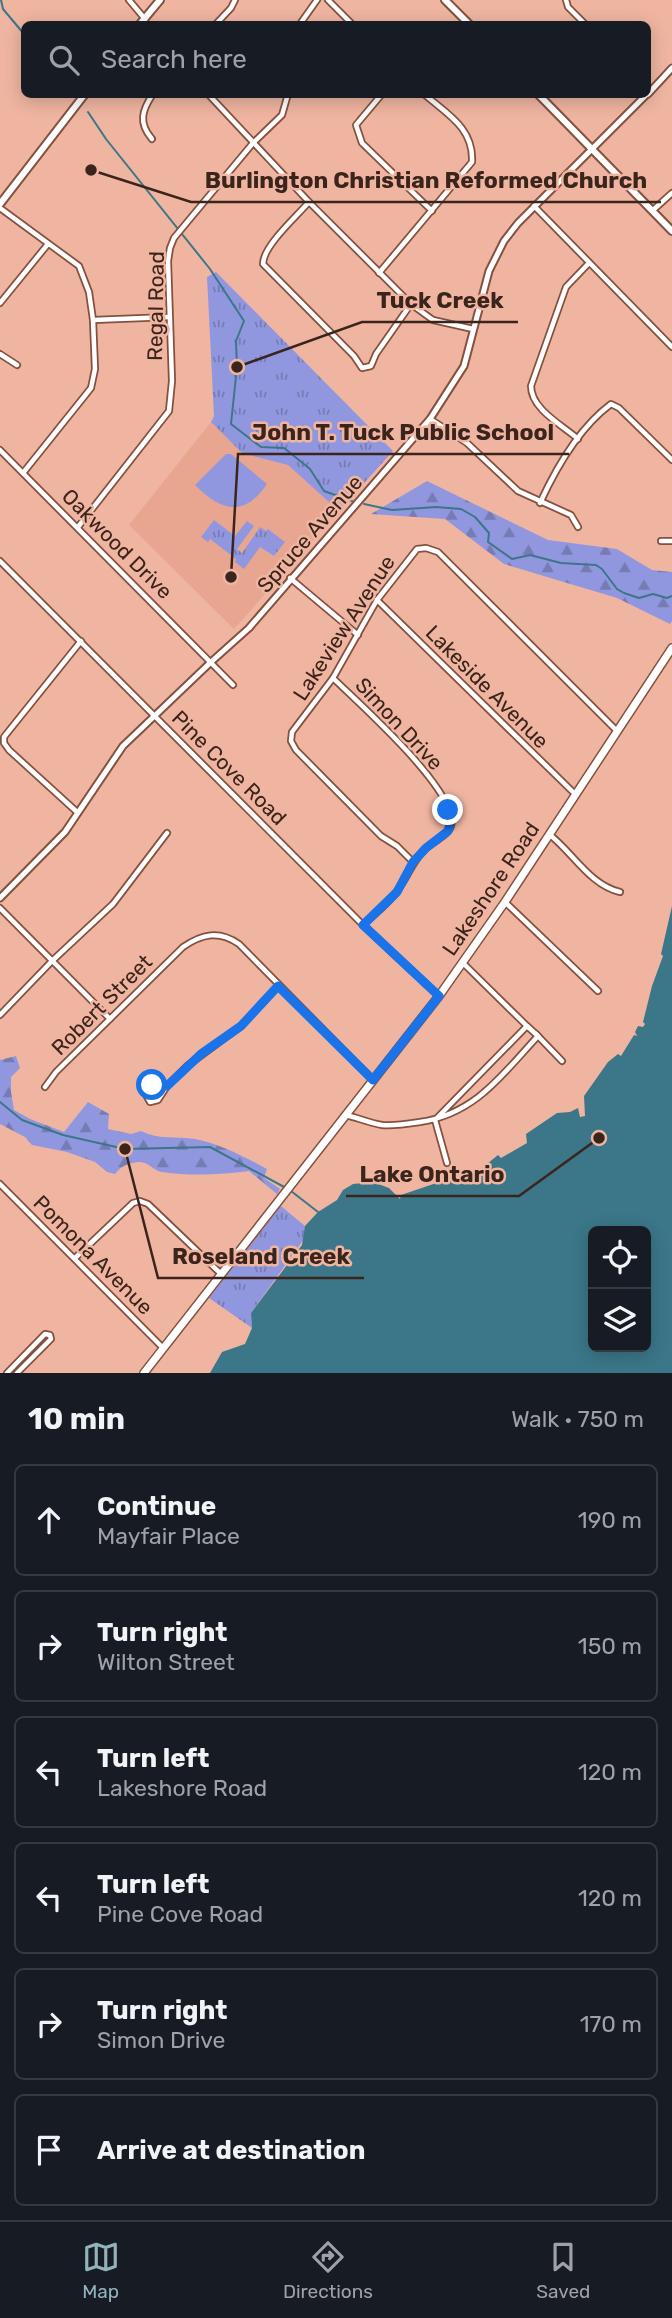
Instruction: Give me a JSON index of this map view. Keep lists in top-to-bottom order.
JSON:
{
  "streets": {
    "main road": ["Lakeshore Road"],
    "street": [
      "Regal Road",
      "Spruce Avenue",
      "Oakwood Drive",
      "Lakeview Avenue",
      "Lakeside Avenue",
      "Simon Drive",
      "Pine Cove Road",
      "Robert Street",
      "Pomona Avenue"
    ]
  },
  "crossings": [
    ["Regal Road", "Oakwood Drive"],
    ["Spruce Avenue", "Oakwood Drive"],
    ["Spruce Avenue", "Pine Cove Road"],
    ["Lakeview Avenue", "Lakeside Avenue"],
    ["Lakeview Avenue", "Simon Drive"],
    ["Lakeview Avenue", "Lakeshore Road"],
    ["Lakeside Avenue", "Lakeshore Road"],
    ["Simon Drive", "Pine Cove Road"],
    ["Pine Cove Road", "Lakeshore Road"],
    ["Lakeshore Road", "Pomona Avenue"]
  ],
  "places": [
    "Burlington Christian Reformed Church",
    "Tuck Creek",
    "John T. Tuck Public School",
    "Lake Ontario",
    "Roseland Creek"
  ],
  "page": {
    "search": "Search here",
    "heading": ["10 min", "Walk · 750 m"],
    "list": [
      ["Continue", "Mayfair Place", "190 m"],
      ["Turn right", "Wilton Street", "150 m"],
      ["Turn left", "Lakeshore Road", "120 m"],
      ["Turn left", "Pine Cove Road", "120 m"],
      ["Turn right", "Simon Drive", "170 m"],
      "Arrive at destination"
    ],
    "nav": ["Map", "Directions", "Saved"]
  }
}
